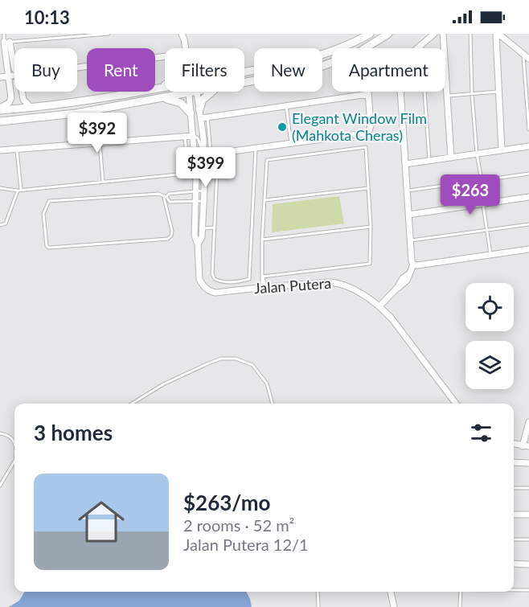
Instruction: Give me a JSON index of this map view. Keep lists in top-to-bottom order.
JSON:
{
  "streets": {
    "street": ["Jalan Putera"]
  },
  "places": ["Elegant Window Film (Mahkota Cheras)"],
  "page": {
    "status": "10:13",
    "chip": [
      "Buy",
      "Rent",
      "Filters",
      "New",
      "Apartment"
    ],
    "price": ["$392", "$399", "$263"],
    "heading": "3 homes",
    "list": [
      {
        "name": "$263/mo",
        "note": "2 rooms · 52 m² · Jalan Putera 12/1"
      }
    ]
  }
}
